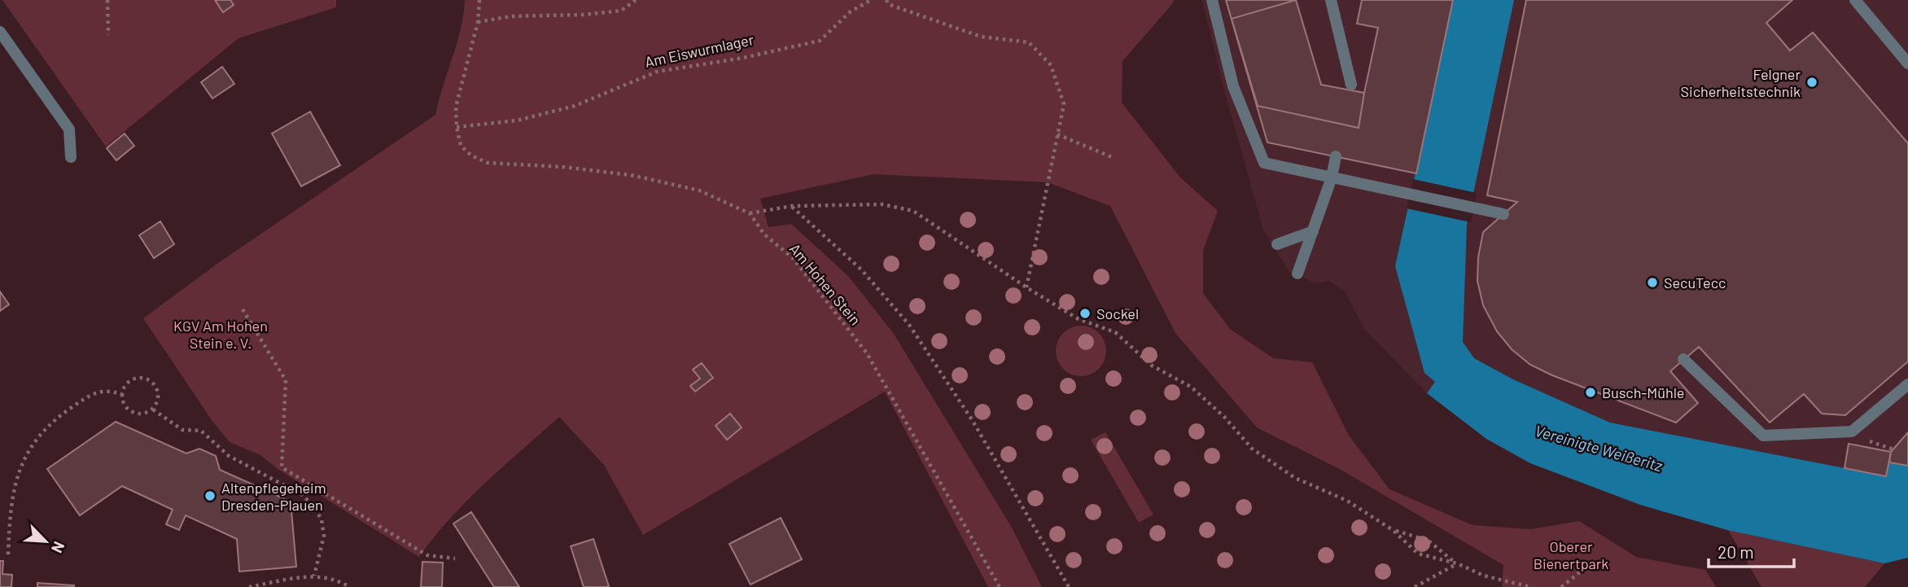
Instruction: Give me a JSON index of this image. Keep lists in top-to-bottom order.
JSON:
{
  "streets": {
    "path": ["Am Eiswurmlager", "Am Hohen Stein"]
  },
  "crossings": [
    ["Am Eiswurmlager", "Am Hohen Stein"]
  ],
  "water": ["Vereinigte Weißeritz"],
  "parks": ["KGV Am Hohen Stein e. V.", "Oberer Bienertpark"],
  "places": [
    "Felgner Sicherheitstechnik",
    "SecuTecc",
    "Sockel",
    "Busch-Mühle",
    "Altenpflegeheim Dresden-Plauen"
  ],
  "scale_bar": "20 m",
  "north": "bottom right"
}
